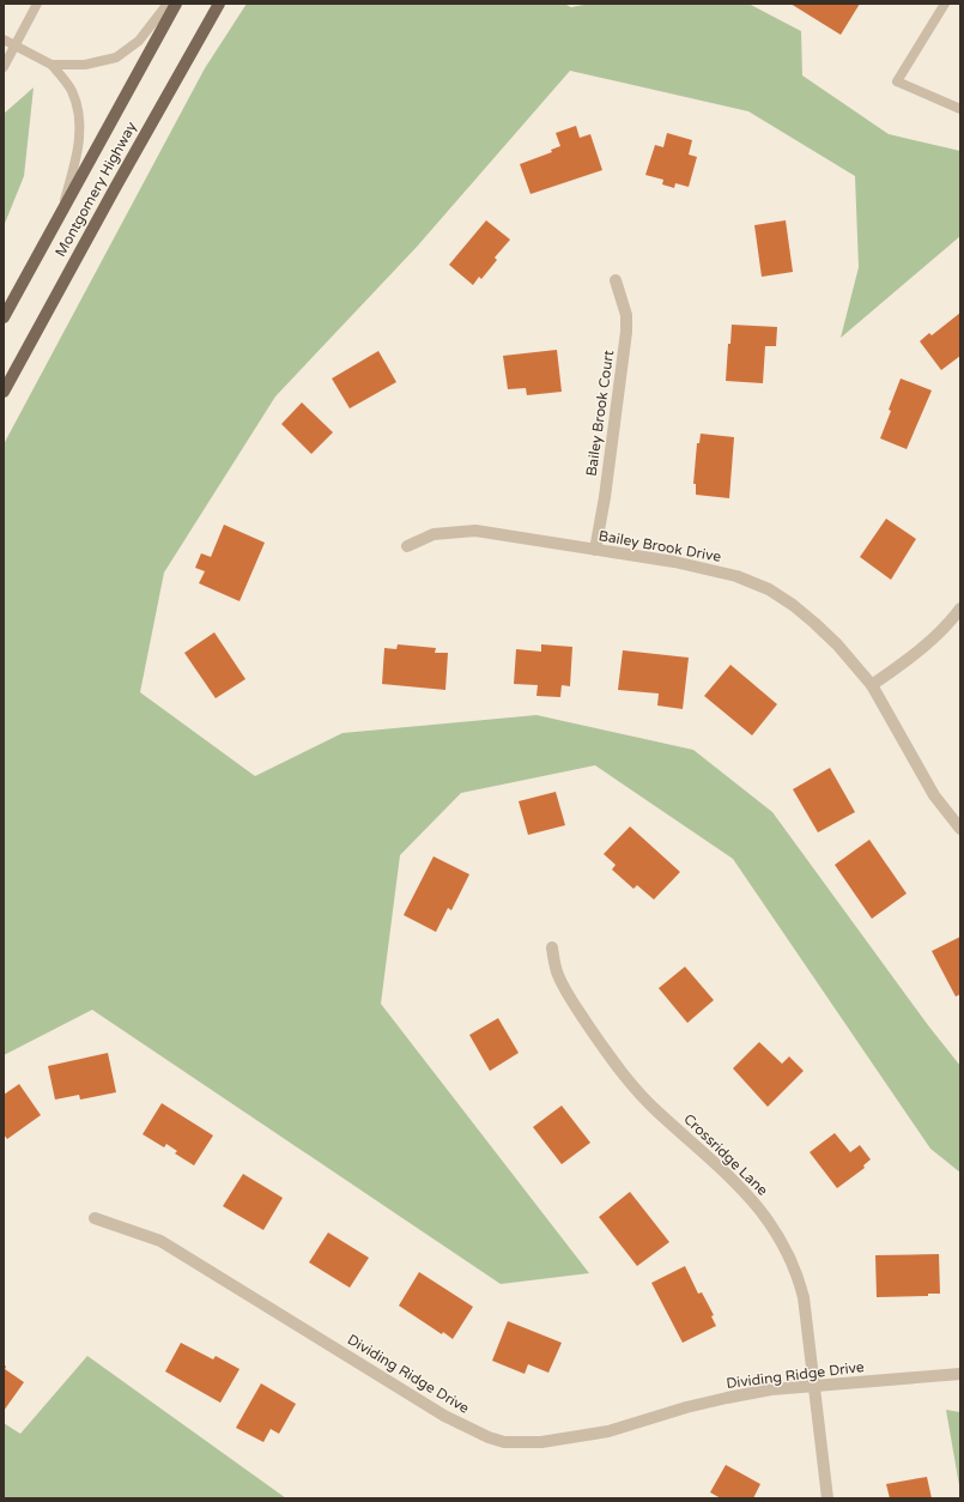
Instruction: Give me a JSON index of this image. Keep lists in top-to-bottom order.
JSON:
{
  "streets": {
    "main road": ["Montgomery Highway"],
    "street": [
      "Bailey Brook Court",
      "Bailey Brook Drive",
      "Crossridge Lane",
      "Dividing Ridge Drive"
    ]
  },
  "crossings": [
    ["Bailey Brook Court", "Bailey Brook Drive"],
    ["Crossridge Lane", "Dividing Ridge Drive"]
  ]
}
